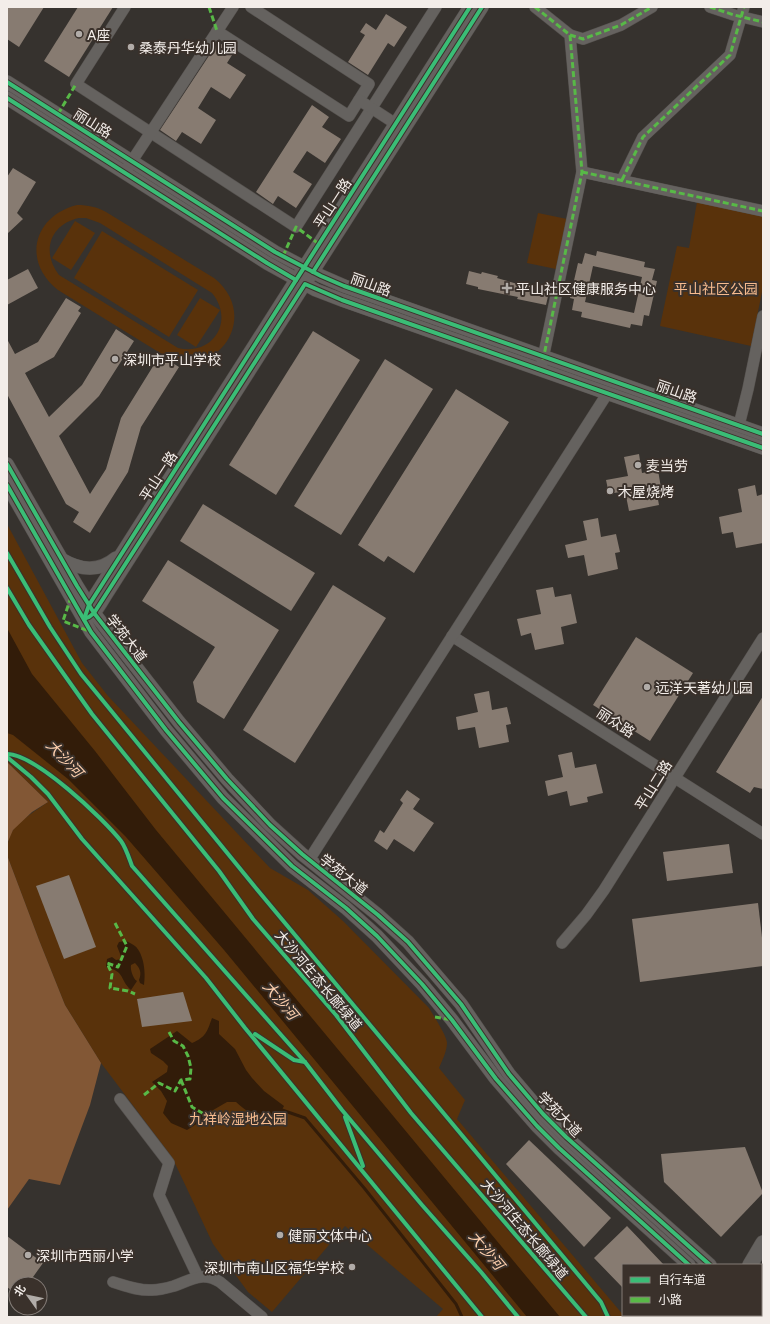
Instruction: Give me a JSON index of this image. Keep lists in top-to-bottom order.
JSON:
{
  "streets": {
    "street": [
      "丽山路",
      "平山一路",
      "学苑大道",
      "丽众路",
      "平山二路"
    ],
    "cycle path": ["大沙河生态长廊绿道"]
  },
  "crossings": [
    ["丽山路", "平山一路"],
    ["平山一路", "学苑大道"],
    ["丽众路", "平山二路"]
  ],
  "water": ["大沙河"],
  "parks": ["平山社区公园", "九祥岭湿地公园"],
  "places": {
    "other": [
      "A座",
      "桑泰丹华幼儿园",
      "深圳市平山学校",
      "麦当劳",
      "木屋烧烤",
      "远洋天著幼儿园",
      "健丽文体中心",
      "深圳市西丽小学",
      "深圳市南山区福华学校"
    ],
    "health": ["平山社区健康服务中心"]
  },
  "legend": ["自行车道", "小路"],
  "north": "top left"
}
